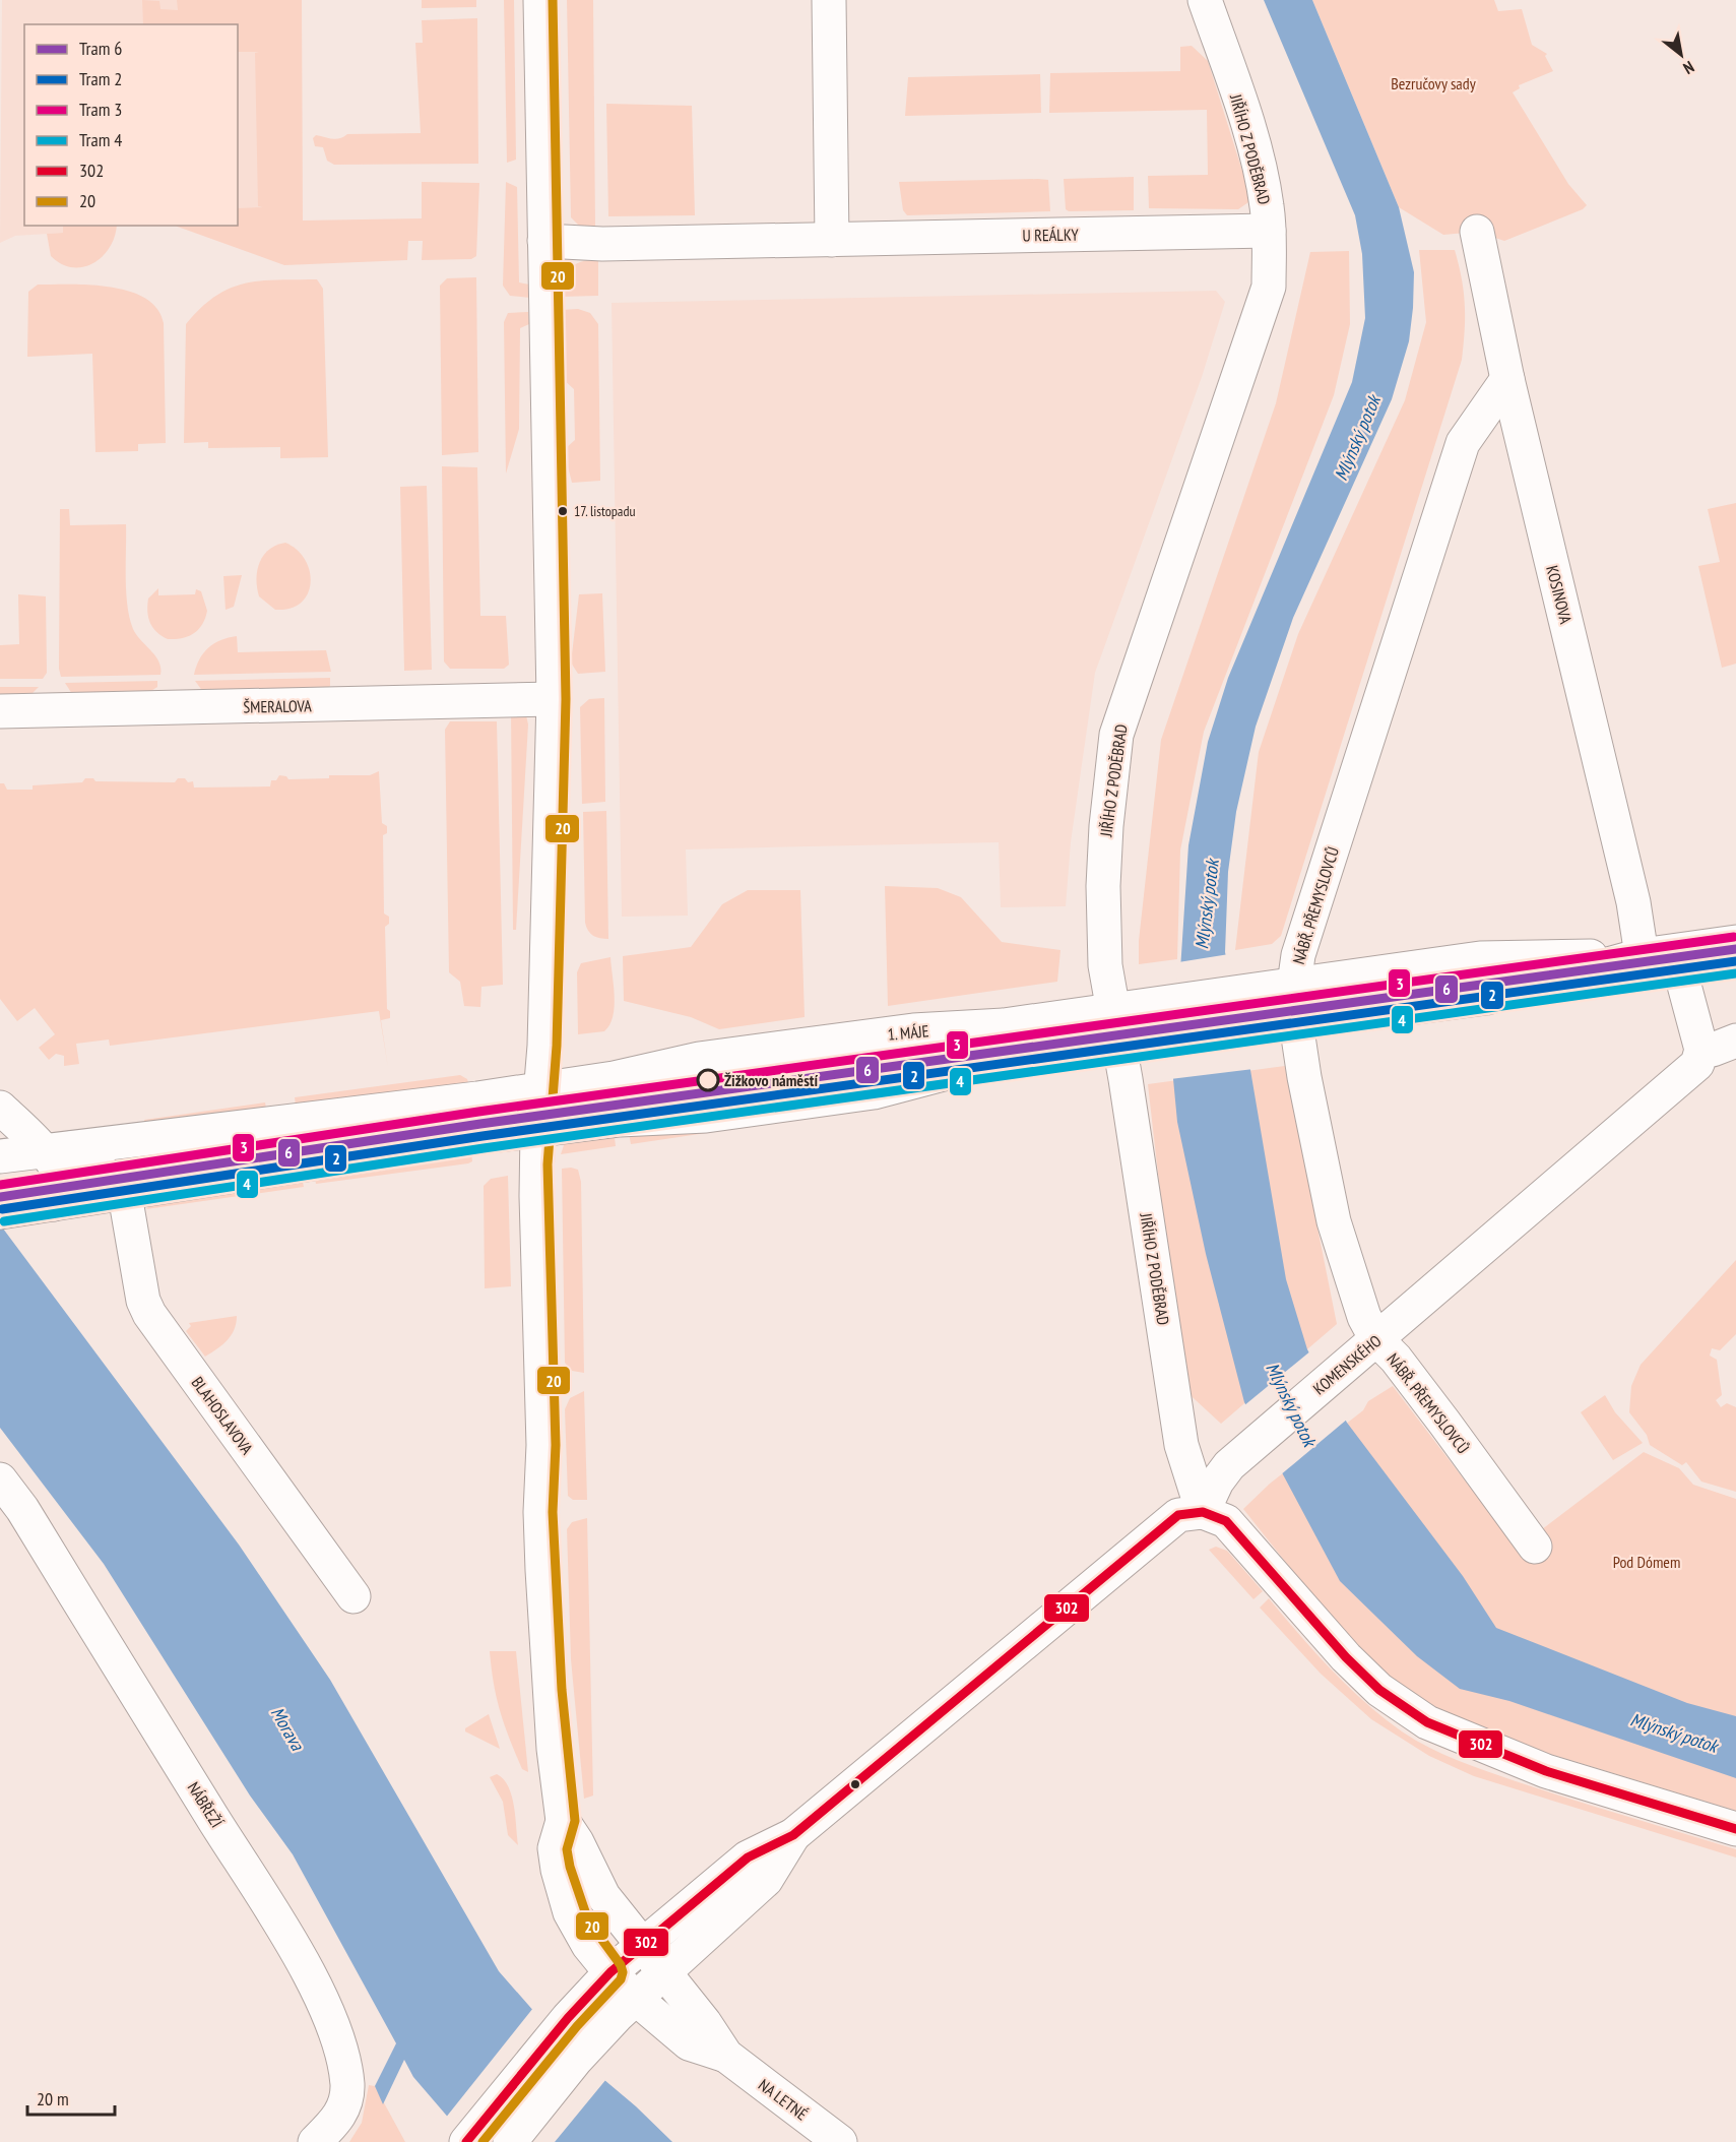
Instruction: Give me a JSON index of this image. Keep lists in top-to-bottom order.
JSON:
{
  "streets": {
    "street": [
      "JIŘÍHO Z PODĚBRAD",
      "U REÁLKY",
      "KOSINOVA",
      "ŠMERALOVA",
      "NÁBŘ. PŘEMYSLOVCŮ",
      "1. MÁJE",
      "KOMENSKÉHO",
      "BLAHOSLAVOVA",
      "NÁBŘEŽÍ",
      "NA LETNÉ"
    ]
  },
  "crossings": [
    ["JIŘÍHO Z PODĚBRAD", "U REÁLKY"],
    ["JIŘÍHO Z PODĚBRAD", "1. MÁJE"],
    ["JIŘÍHO Z PODĚBRAD", "KOMENSKÉHO"],
    ["KOSINOVA", "NÁBŘ. PŘEMYSLOVCŮ"],
    ["KOSINOVA", "1. MÁJE"],
    ["NÁBŘ. PŘEMYSLOVCŮ", "1. MÁJE"],
    ["NÁBŘ. PŘEMYSLOVCŮ", "KOMENSKÉHO"]
  ],
  "water": ["Mlýnský potok", "Morava"],
  "parks": ["Bezručovy sady", "Pod Dómem"],
  "places": ["17. listopadu", "Žižkovo náměstí"],
  "lines": [
    "transit line 20",
    "tram line 3",
    "tram line 6",
    "tram line 2",
    "tram line 4",
    "transit line 302"
  ],
  "legend": [
    "Tram 6",
    "Tram 2",
    "Tram 3",
    "Tram 4",
    "302",
    "20"
  ],
  "scale_bar": "20 m",
  "north": "bottom right"
}
